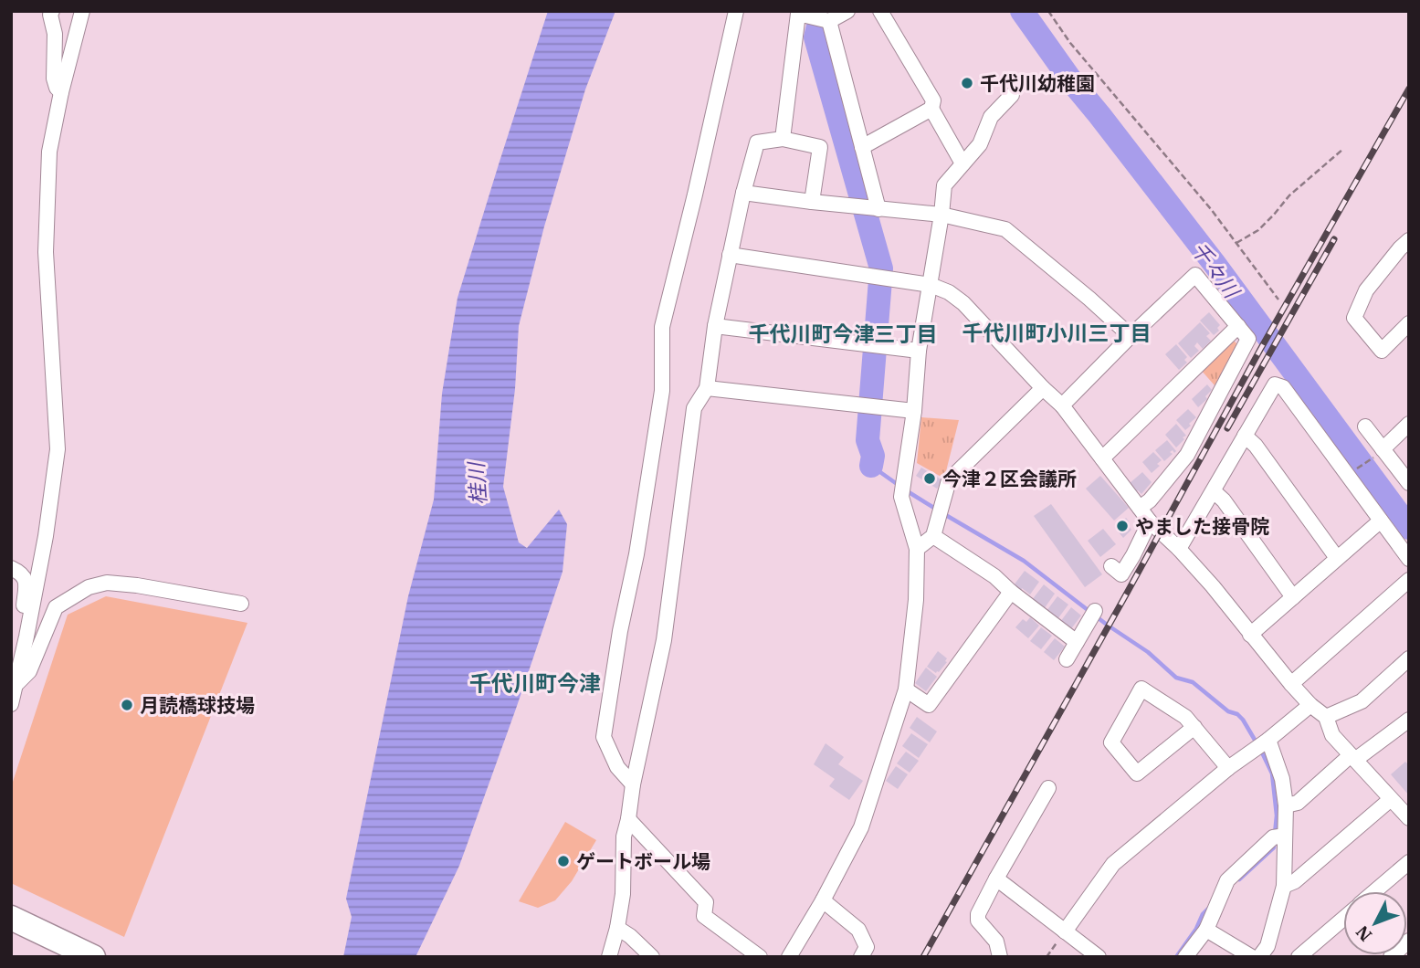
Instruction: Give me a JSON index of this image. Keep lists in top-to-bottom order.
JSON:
{
  "districts": ["千代川町小川三丁目", "千代川町今津三丁目", "千代川町今津"],
  "water": ["千々川", "桂川"],
  "places": [
    "千代川幼稚園",
    "今津２区会議所",
    "やました接骨院",
    "月読橋球技場",
    "ゲートボール場"
  ],
  "north": "bottom left"
}
